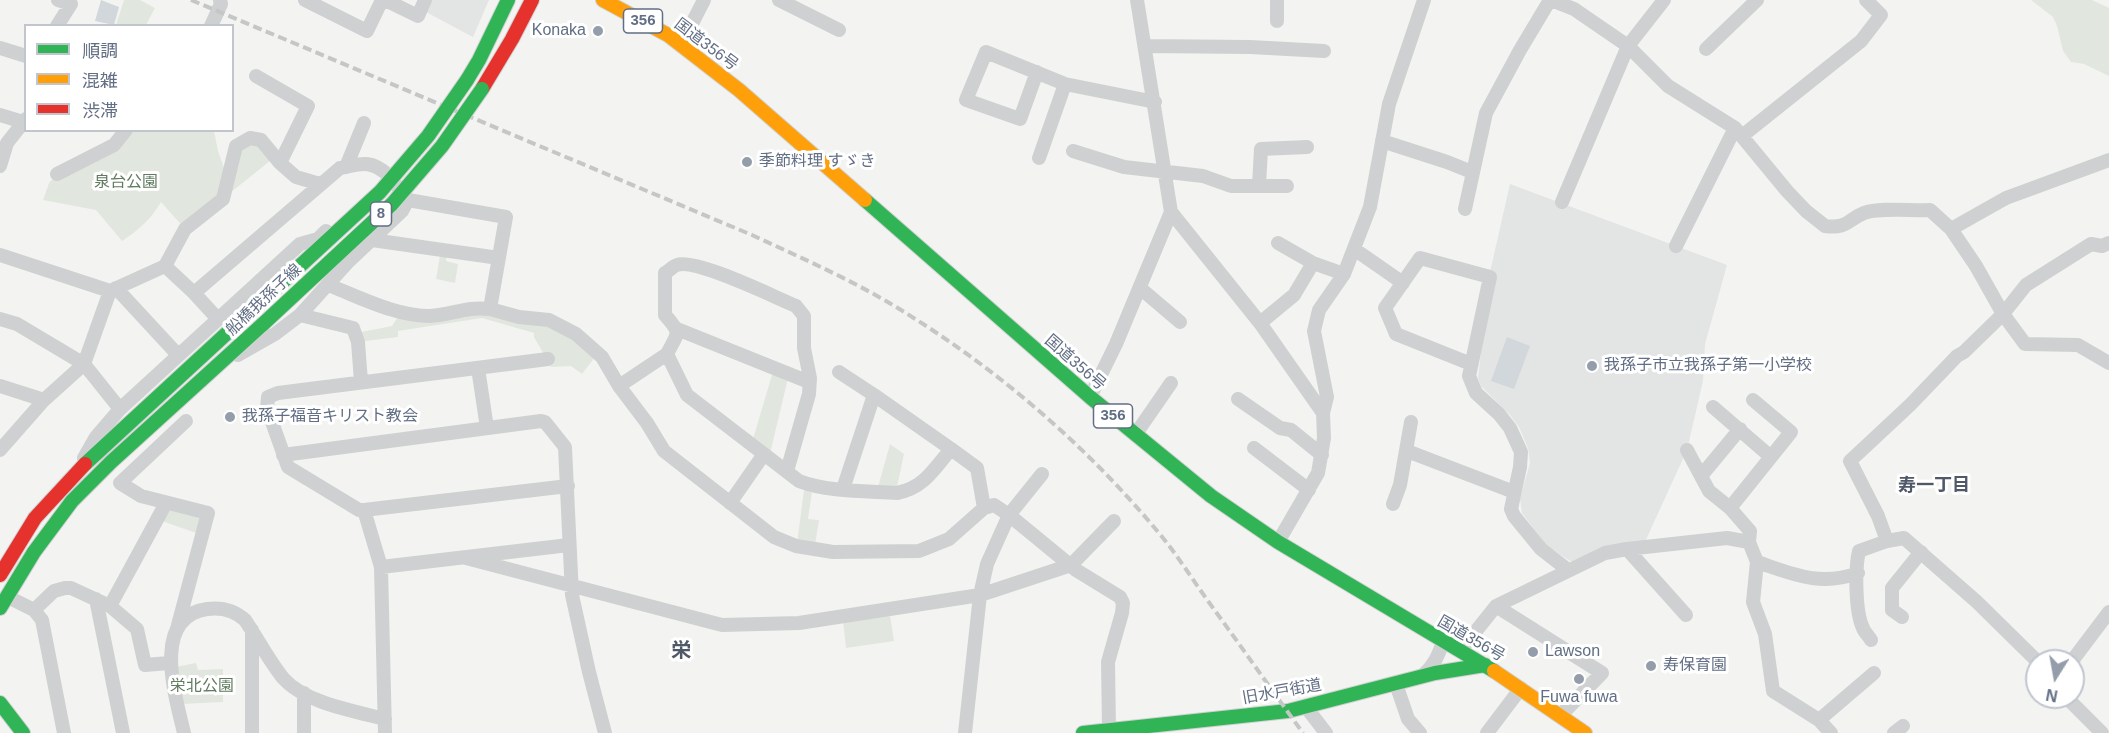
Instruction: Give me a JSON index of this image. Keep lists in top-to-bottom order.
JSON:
{
  "streets": {
    "main road": [
      "356",
      "国道356号",
      "8",
      "船橋我孫子線",
      "旧水戸街道"
    ]
  },
  "crossings": [
    ["国道356号", "旧水戸街道"]
  ],
  "districts": ["寿一丁目", "栄"],
  "parks": ["泉台公園", "栄北公園"],
  "places": [
    "Konaka",
    "季節料理 すゞき",
    "我孫子市立我孫子第一小学校",
    "我孫子福音キリスト教会",
    "Lawson",
    "寿保育園",
    "Fuwa fuwa"
  ],
  "legend": ["順調", "混雑", "渋滞"],
  "north": "bottom"
}
